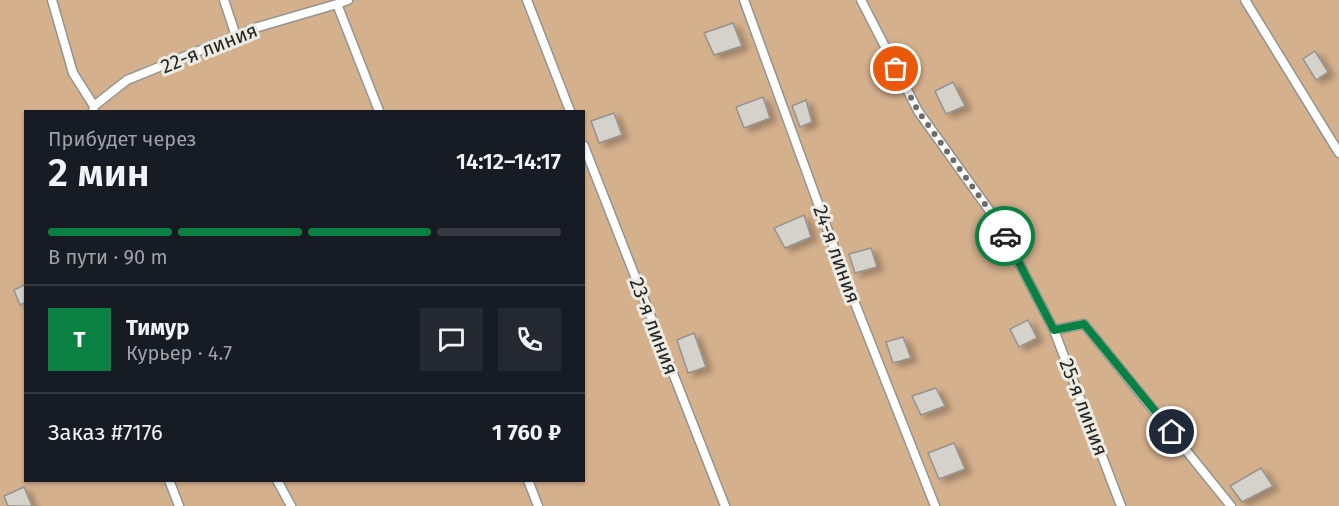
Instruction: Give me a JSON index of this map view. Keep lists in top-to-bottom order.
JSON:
{
  "streets": {
    "lane": [
      "22-я линия",
      "24-я линия",
      "23-я линия",
      "25-я линия"
    ]
  },
  "page": {
    "heading": ["2 мин", "Прибудет через", "14:12–14:17"],
    "panel": [
      "Тимур",
      "Курьер · 4.7",
      "Заказ #7176",
      "1 760 ₽"
    ],
    "bar": "В пути · 90 m",
    "round": "Т"
  }
}
